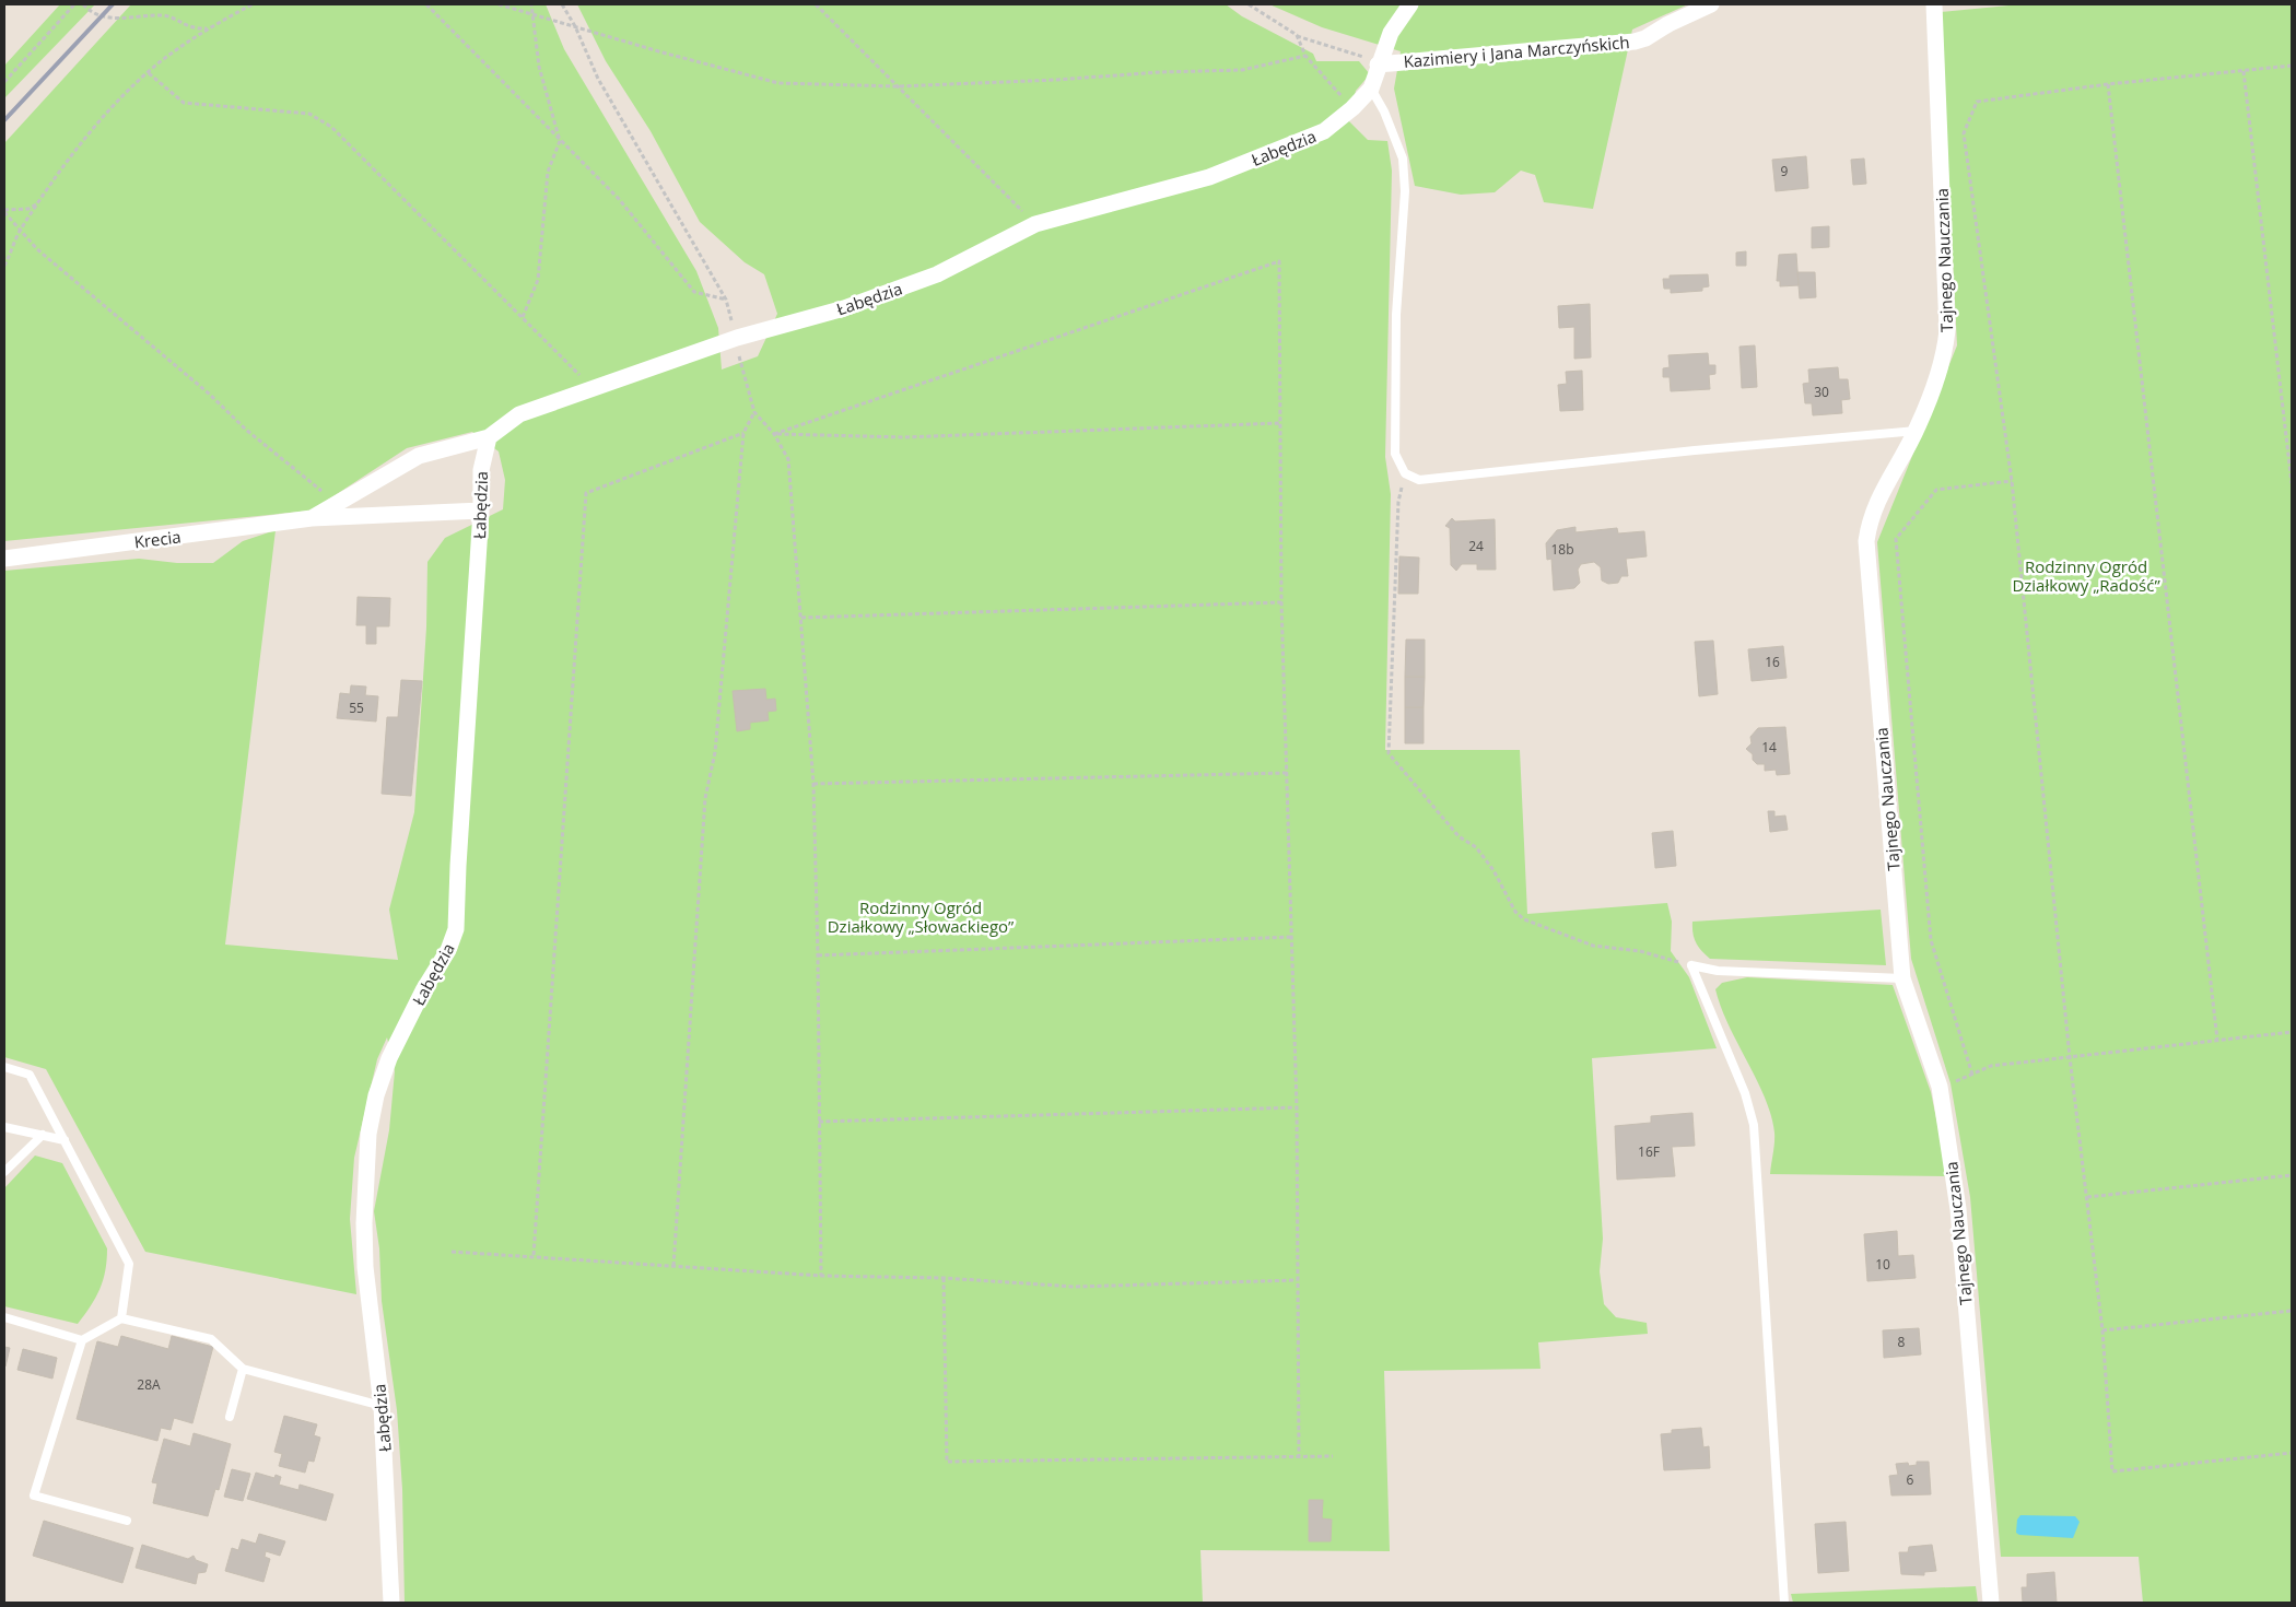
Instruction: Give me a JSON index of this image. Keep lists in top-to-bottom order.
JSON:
{
  "streets": {
    "street": [
      "Kazimiery i Jana Marczyńskich",
      "Łabędzia",
      "Tajnego Nauczania",
      "Krecia"
    ]
  },
  "crossings": [
    ["Kazimiery i Jana Marczyńskich", "Łabędzia"],
    ["Łabędzia", "Krecia"]
  ],
  "parks": ["Rodzinny Ogród Działkowy „Radość”", "Rodzinny Ogród Działkowy „Słowackiego”"],
  "house_numbers": [
    "9",
    "30",
    "24",
    "18b",
    "16",
    "55",
    "14",
    "16F",
    "10",
    "8",
    "28A",
    "6"
  ]
}
